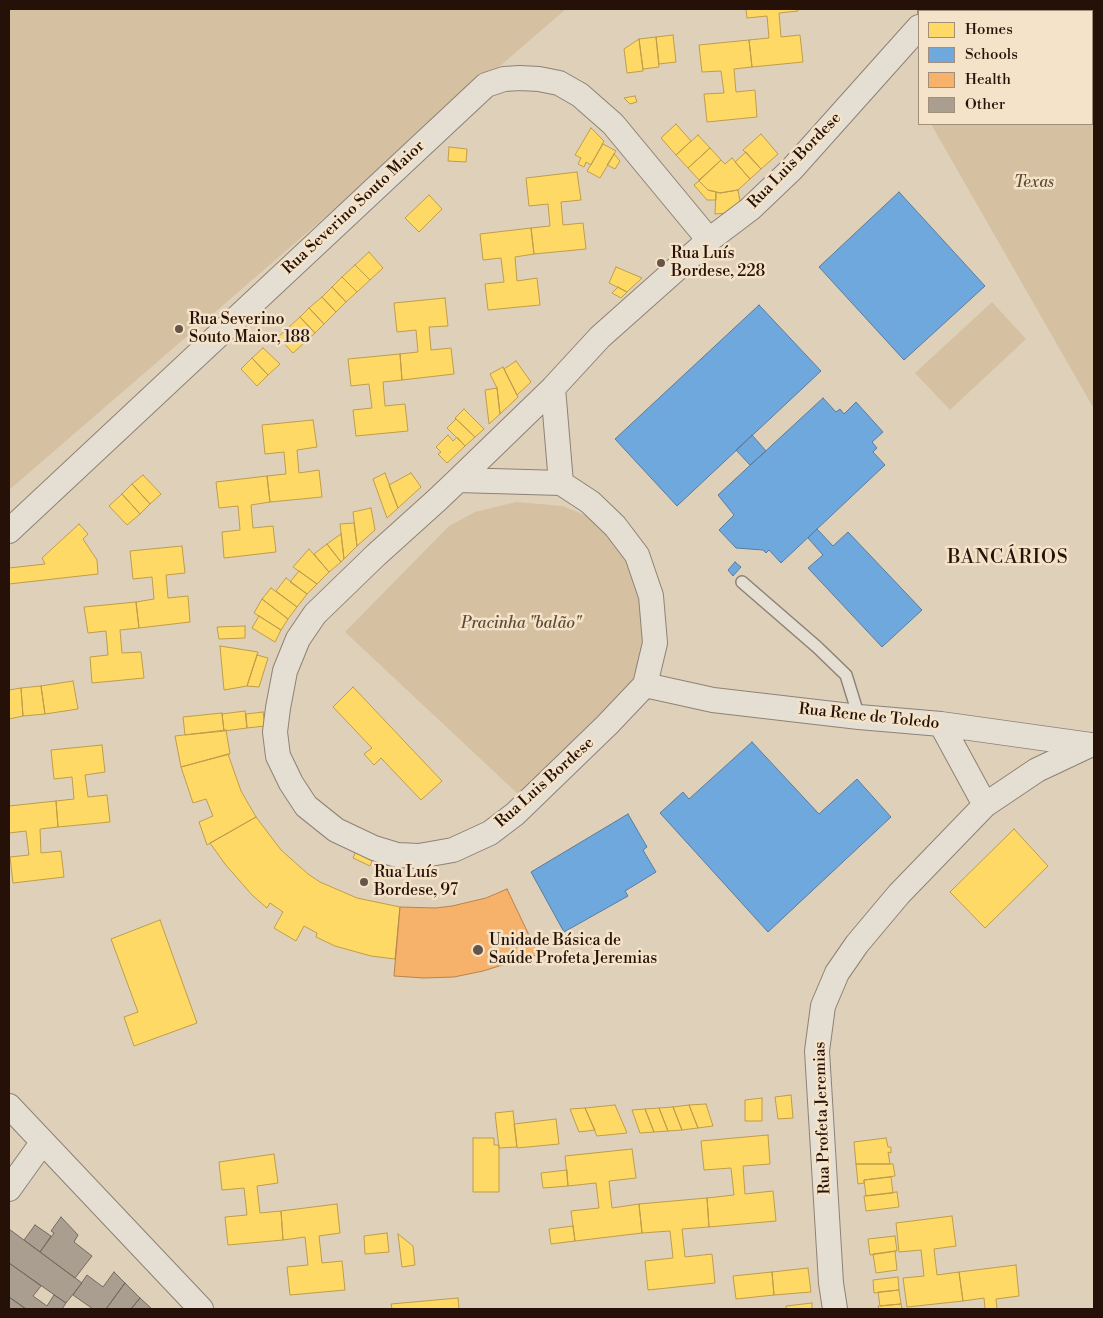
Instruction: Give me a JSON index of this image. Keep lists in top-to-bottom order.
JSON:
{
  "streets": {
    "street": [
      "Rua Luis Bordese",
      "Rua Severino Souto Maior",
      "Rua Rene de Toledo",
      "Rua Profeta Jeremias"
    ]
  },
  "crossings": [
    ["Rua Luis Bordese", "Rua Severino Souto Maior"],
    ["Rua Luis Bordese", "Rua Rene de Toledo"],
    ["Rua Rene de Toledo", "Rua Profeta Jeremias"]
  ],
  "districts": ["BANCÁRIOS"],
  "parks": ["Texas", "Pracinha \"balão\""],
  "places": [
    "Rua Luís Bordese, 228",
    "Rua Severino Souto Maior, 188",
    "Rua Luís Bordese, 97",
    "Unidade Básica de Saúde Profeta Jeremias"
  ],
  "legend": [
    "Homes",
    "Schools",
    "Health",
    "Other"
  ]
}
